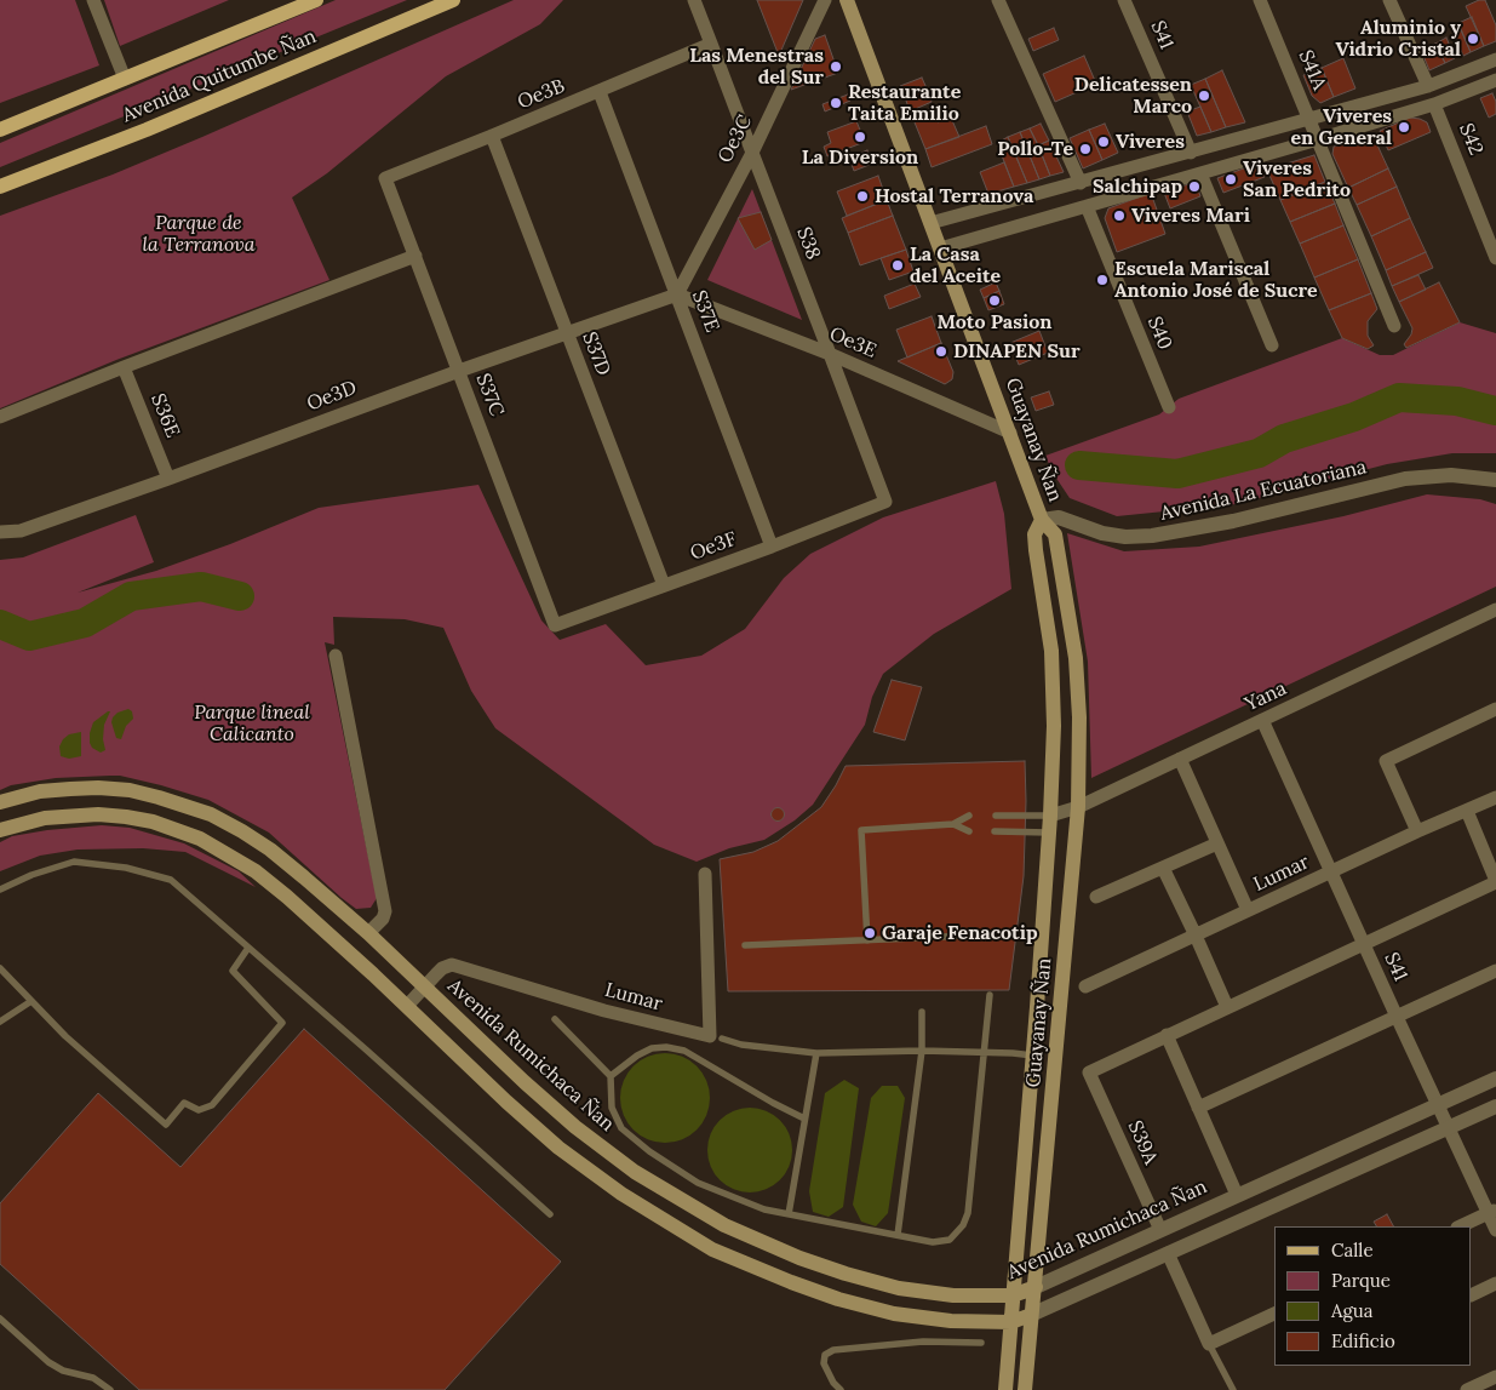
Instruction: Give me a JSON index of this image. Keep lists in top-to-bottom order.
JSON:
{
  "streets": {
    "main road": ["Avenida Quitumbe Ñan", "Guayanay Ñan", "Avenida Rumichaca Ñan"],
    "street": [
      "S41",
      "S41A",
      "Oe3B",
      "Oe3C",
      "S42",
      "S38",
      "S37E",
      "S40",
      "Oe3E",
      "S37D",
      "S37C",
      "Oe3D",
      "S36E",
      "Avenida La Ecuatoriana",
      "Oe3F",
      "Yana",
      "Lumar",
      "S39A"
    ]
  },
  "crossings": [
    ["S41", "Yana"],
    ["S41", "Lumar"],
    ["S41", "Avenida Rumichaca Ñan"],
    ["Oe3B", "S38"],
    ["Oe3B", "S37E"],
    ["Oe3B", "S37D"],
    ["Oe3B", "S37C"],
    ["Oe3C", "S38"],
    ["Oe3C", "S37E"],
    ["Oe3C", "Oe3E"],
    ["Oe3C", "Oe3D"],
    ["S38", "Oe3E"],
    ["S38", "Oe3F"],
    ["S37E", "Oe3E"],
    ["S37E", "Oe3D"],
    ["S37E", "Oe3F"],
    ["Oe3E", "Oe3D"],
    ["Oe3E", "Guayanay Ñan"],
    ["S37D", "Oe3D"],
    ["S37D", "Oe3F"],
    ["S37C", "Oe3D"],
    ["S37C", "Oe3F"],
    ["Oe3D", "S36E"],
    ["Guayanay Ñan", "Avenida La Ecuatoriana"],
    ["Guayanay Ñan", "Yana"],
    ["Guayanay Ñan", "Avenida Rumichaca Ñan"],
    ["Lumar", "Avenida Rumichaca Ñan"],
    ["Avenida Rumichaca Ñan", "S39A"]
  ],
  "parks": ["Parque de la Terranova", "Parque lineal Calicanto"],
  "places": [
    "Aluminio y Vidrio Cristal",
    "Las Menestras del Sur",
    "Delicatessen Marco",
    "Restaurante Taita Emilio",
    "Viveres en General",
    "La Diversion",
    "Viveres",
    "Pollo-Te",
    "Viveres San Pedrito",
    "Salchipap",
    "Hostal Terranova",
    "Viveres Mari",
    "La Casa del Aceite",
    "Escuela Mariscal Antonio José de Sucre",
    "Moto Pasion",
    "DINAPEN Sur",
    "Garaje Fenacotip"
  ],
  "legend": [
    "Calle",
    "Parque",
    "Agua",
    "Edificio"
  ]
}
